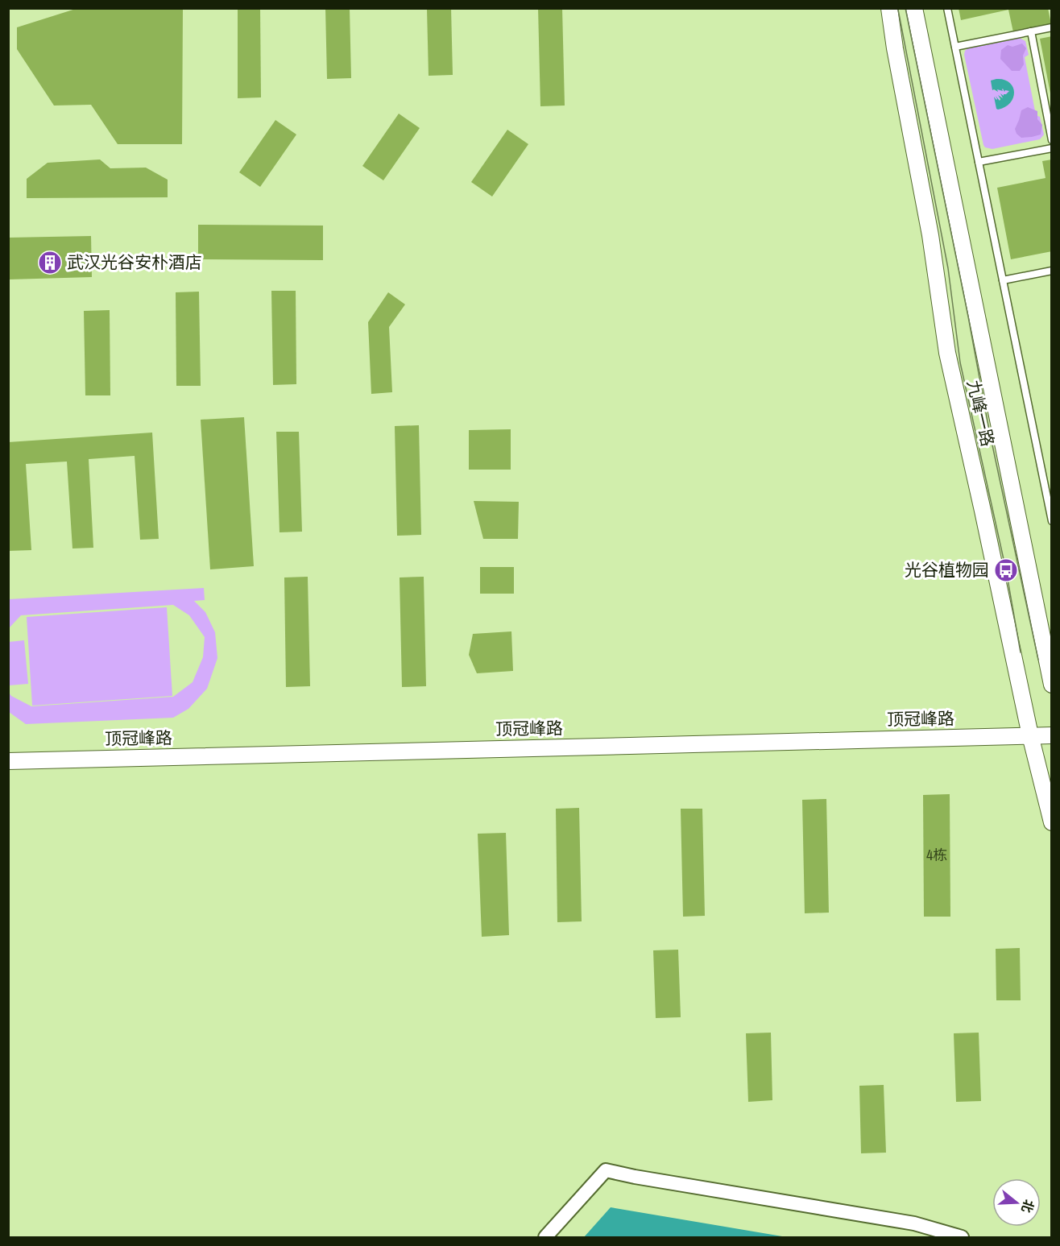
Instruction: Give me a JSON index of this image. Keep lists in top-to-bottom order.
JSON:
{
  "streets": {
    "street": ["九峰一路", "顶冠峰路"]
  },
  "crossings": [
    ["九峰一路", "顶冠峰路"]
  ],
  "places": {
    "building": ["武汉光谷安朴酒店"],
    "bus stop": ["光谷植物园"]
  },
  "house_numbers": ["4栋"],
  "north": "right"
}
